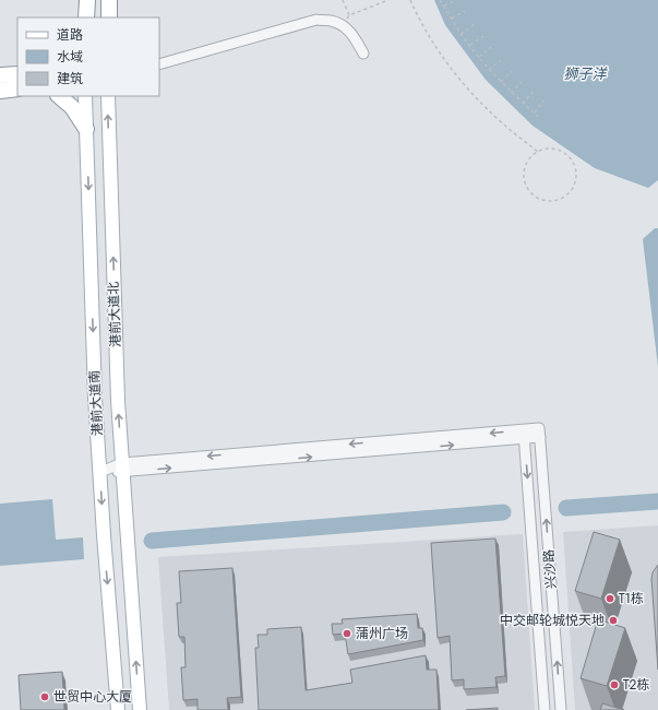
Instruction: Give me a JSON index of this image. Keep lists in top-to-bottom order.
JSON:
{
  "streets": {
    "main road": ["港前大道北", "港前大道南"],
    "street": ["兴沙路"]
  },
  "one_way": ["港前大道北", "港前大道南"],
  "water": ["狮子洋"],
  "places": [
    "T1栋",
    "中交邮轮城悦天地",
    "蒲州广场",
    "T2栋",
    "世贸中心大厦"
  ],
  "legend": ["道路", "水域", "建筑"]
}
